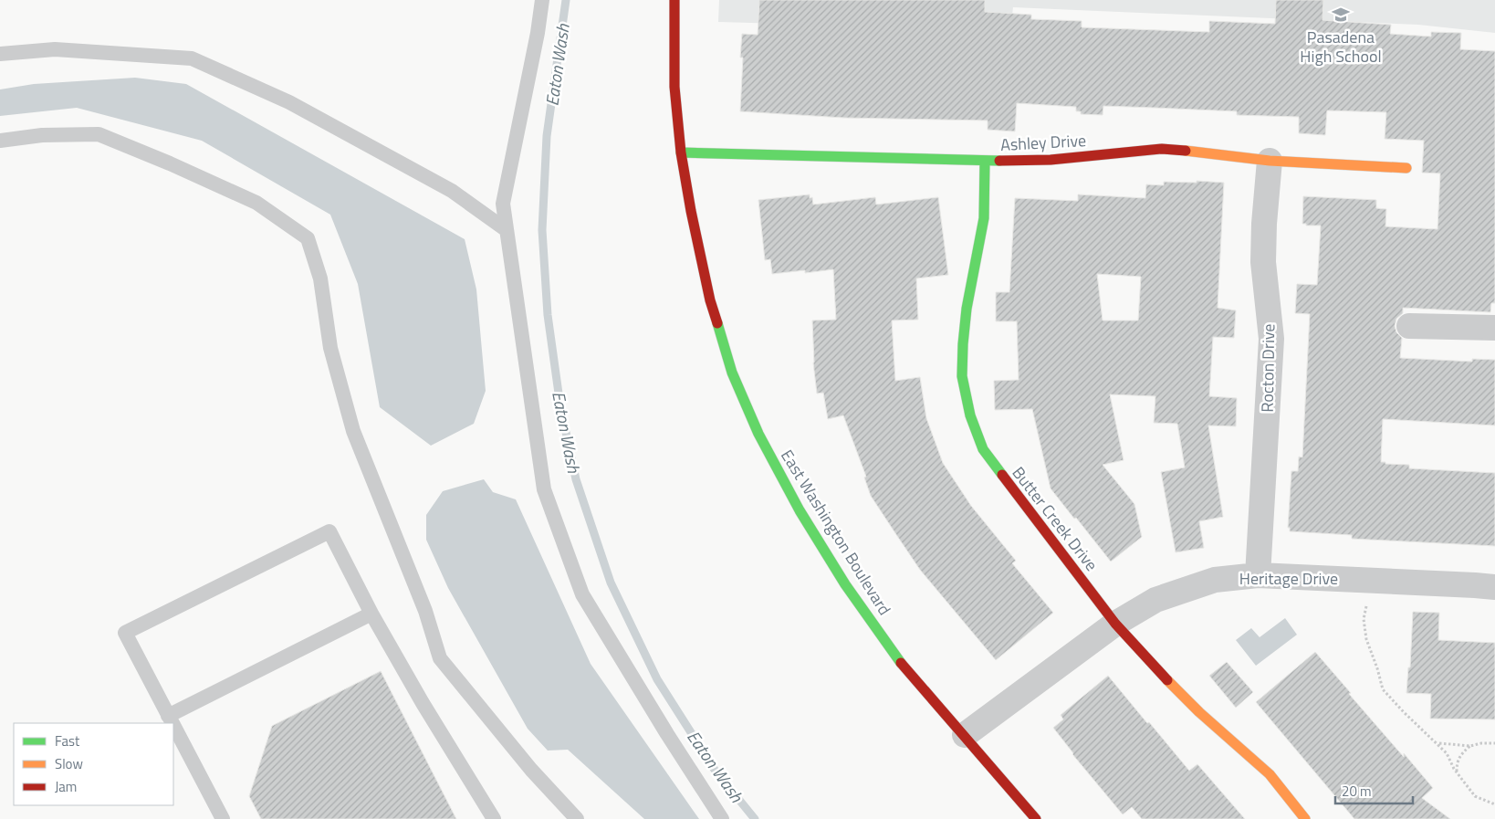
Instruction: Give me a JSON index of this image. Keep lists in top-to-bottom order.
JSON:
{
  "streets": {
    "street": [
      "Ashley Drive",
      "Rocton Drive",
      "Butter Creek Drive",
      "East Washington Boulevard",
      "Heritage Drive"
    ]
  },
  "crossings": [
    ["Ashley Drive", "Rocton Drive"],
    ["Ashley Drive", "Butter Creek Drive"],
    ["Ashley Drive", "East Washington Boulevard"],
    ["Rocton Drive", "Heritage Drive"],
    ["Butter Creek Drive", "Heritage Drive"],
    ["East Washington Boulevard", "Heritage Drive"]
  ],
  "water": ["Eaton Wash"],
  "places": {
    "school or university": ["Pasadena High School"]
  },
  "legend": ["Fast", "Slow", "Jam"],
  "scale_bar": "20 m"
}
